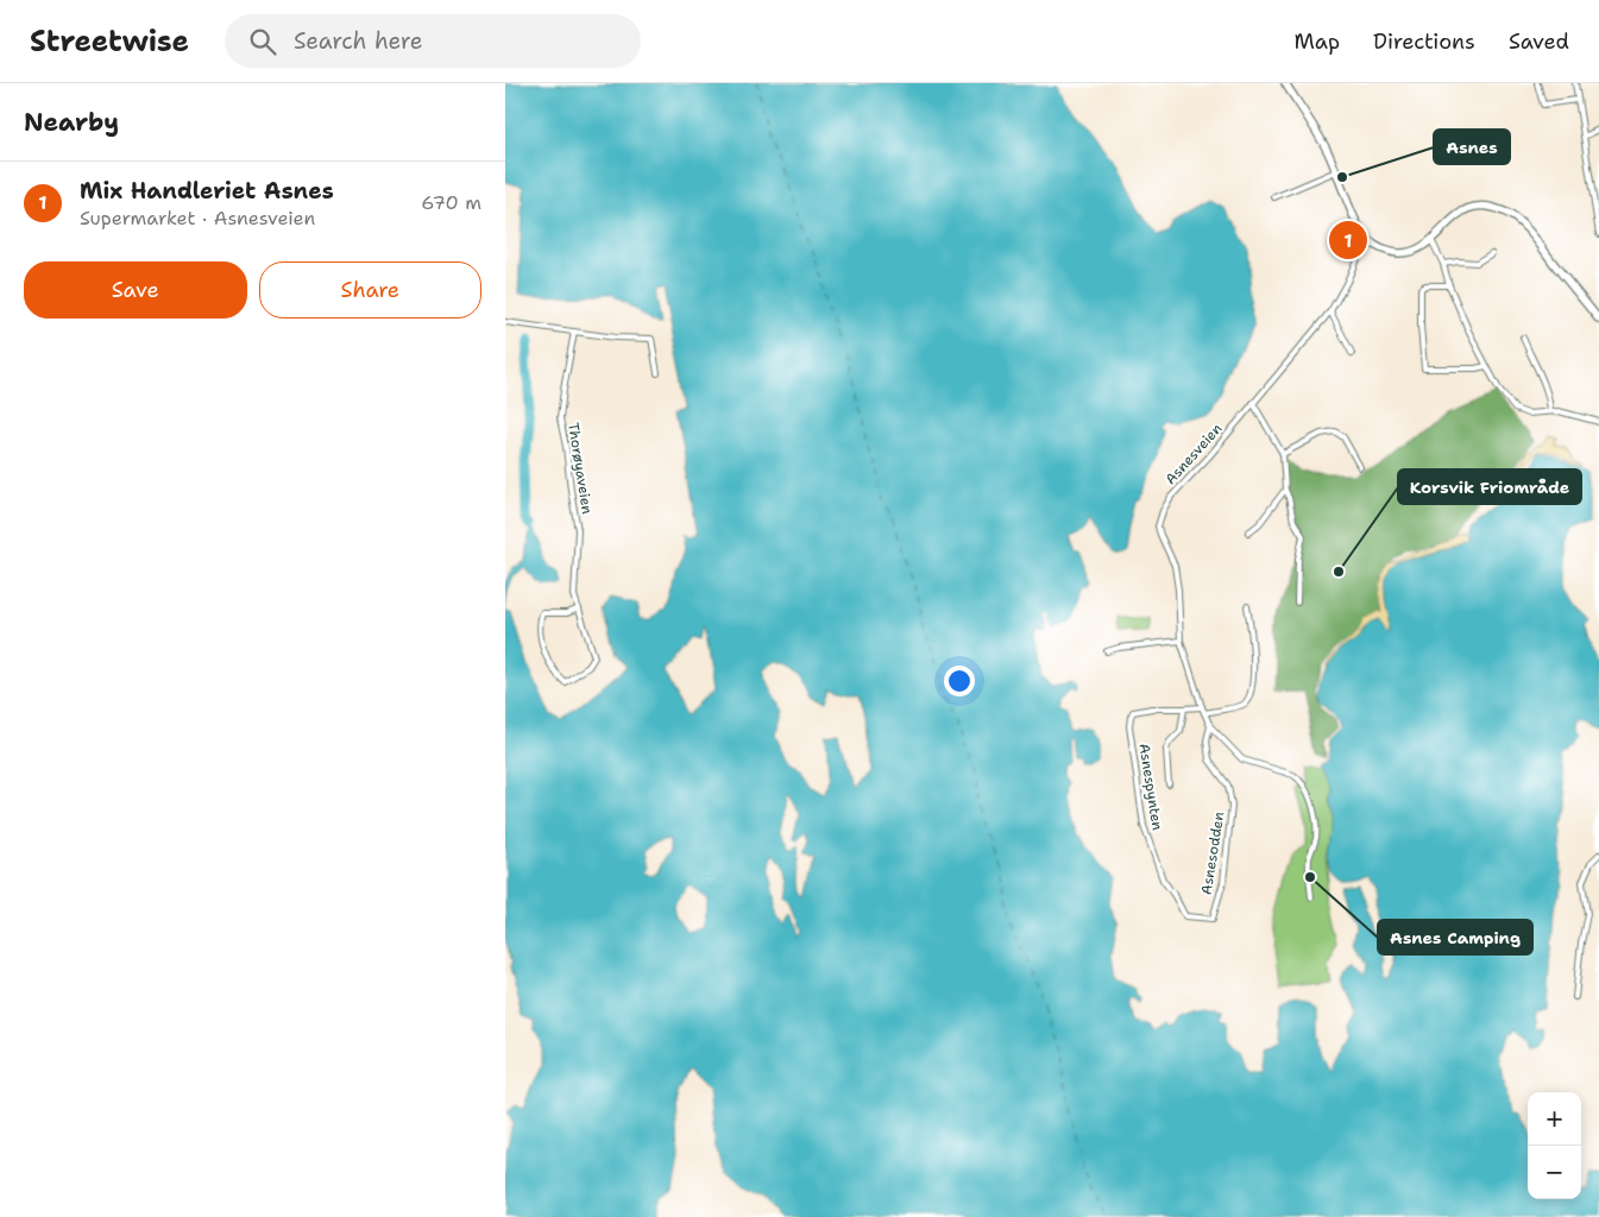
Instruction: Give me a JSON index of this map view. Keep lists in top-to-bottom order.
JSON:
{
  "streets": {
    "street": [
      "Asnesveien",
      "Thorøyaveien",
      "Asnespynten",
      "Asnesodden"
    ]
  },
  "crossings": [
    ["Asnesveien", "Asnespynten"],
    ["Asnesveien", "Asnesodden"],
    ["Asnespynten", "Asnesodden"]
  ],
  "places": ["Asnes", "Korsvik Friområde", "Asnes Camping"],
  "page": {
    "header": "Streetwise",
    "search": "Search here",
    "nav": ["Map", "Directions", "Saved"],
    "heading": "Nearby",
    "list": [
      {
        "mark": "1",
        "name": "Mix Handleriet Asnes",
        "note": "Supermarket · Asnesveien",
        "value": "670 m"
      }
    ],
    "pins": "1",
    "buttons": ["Save", "Share"],
    "map_buttons": ["+", "−"]
  }
}
